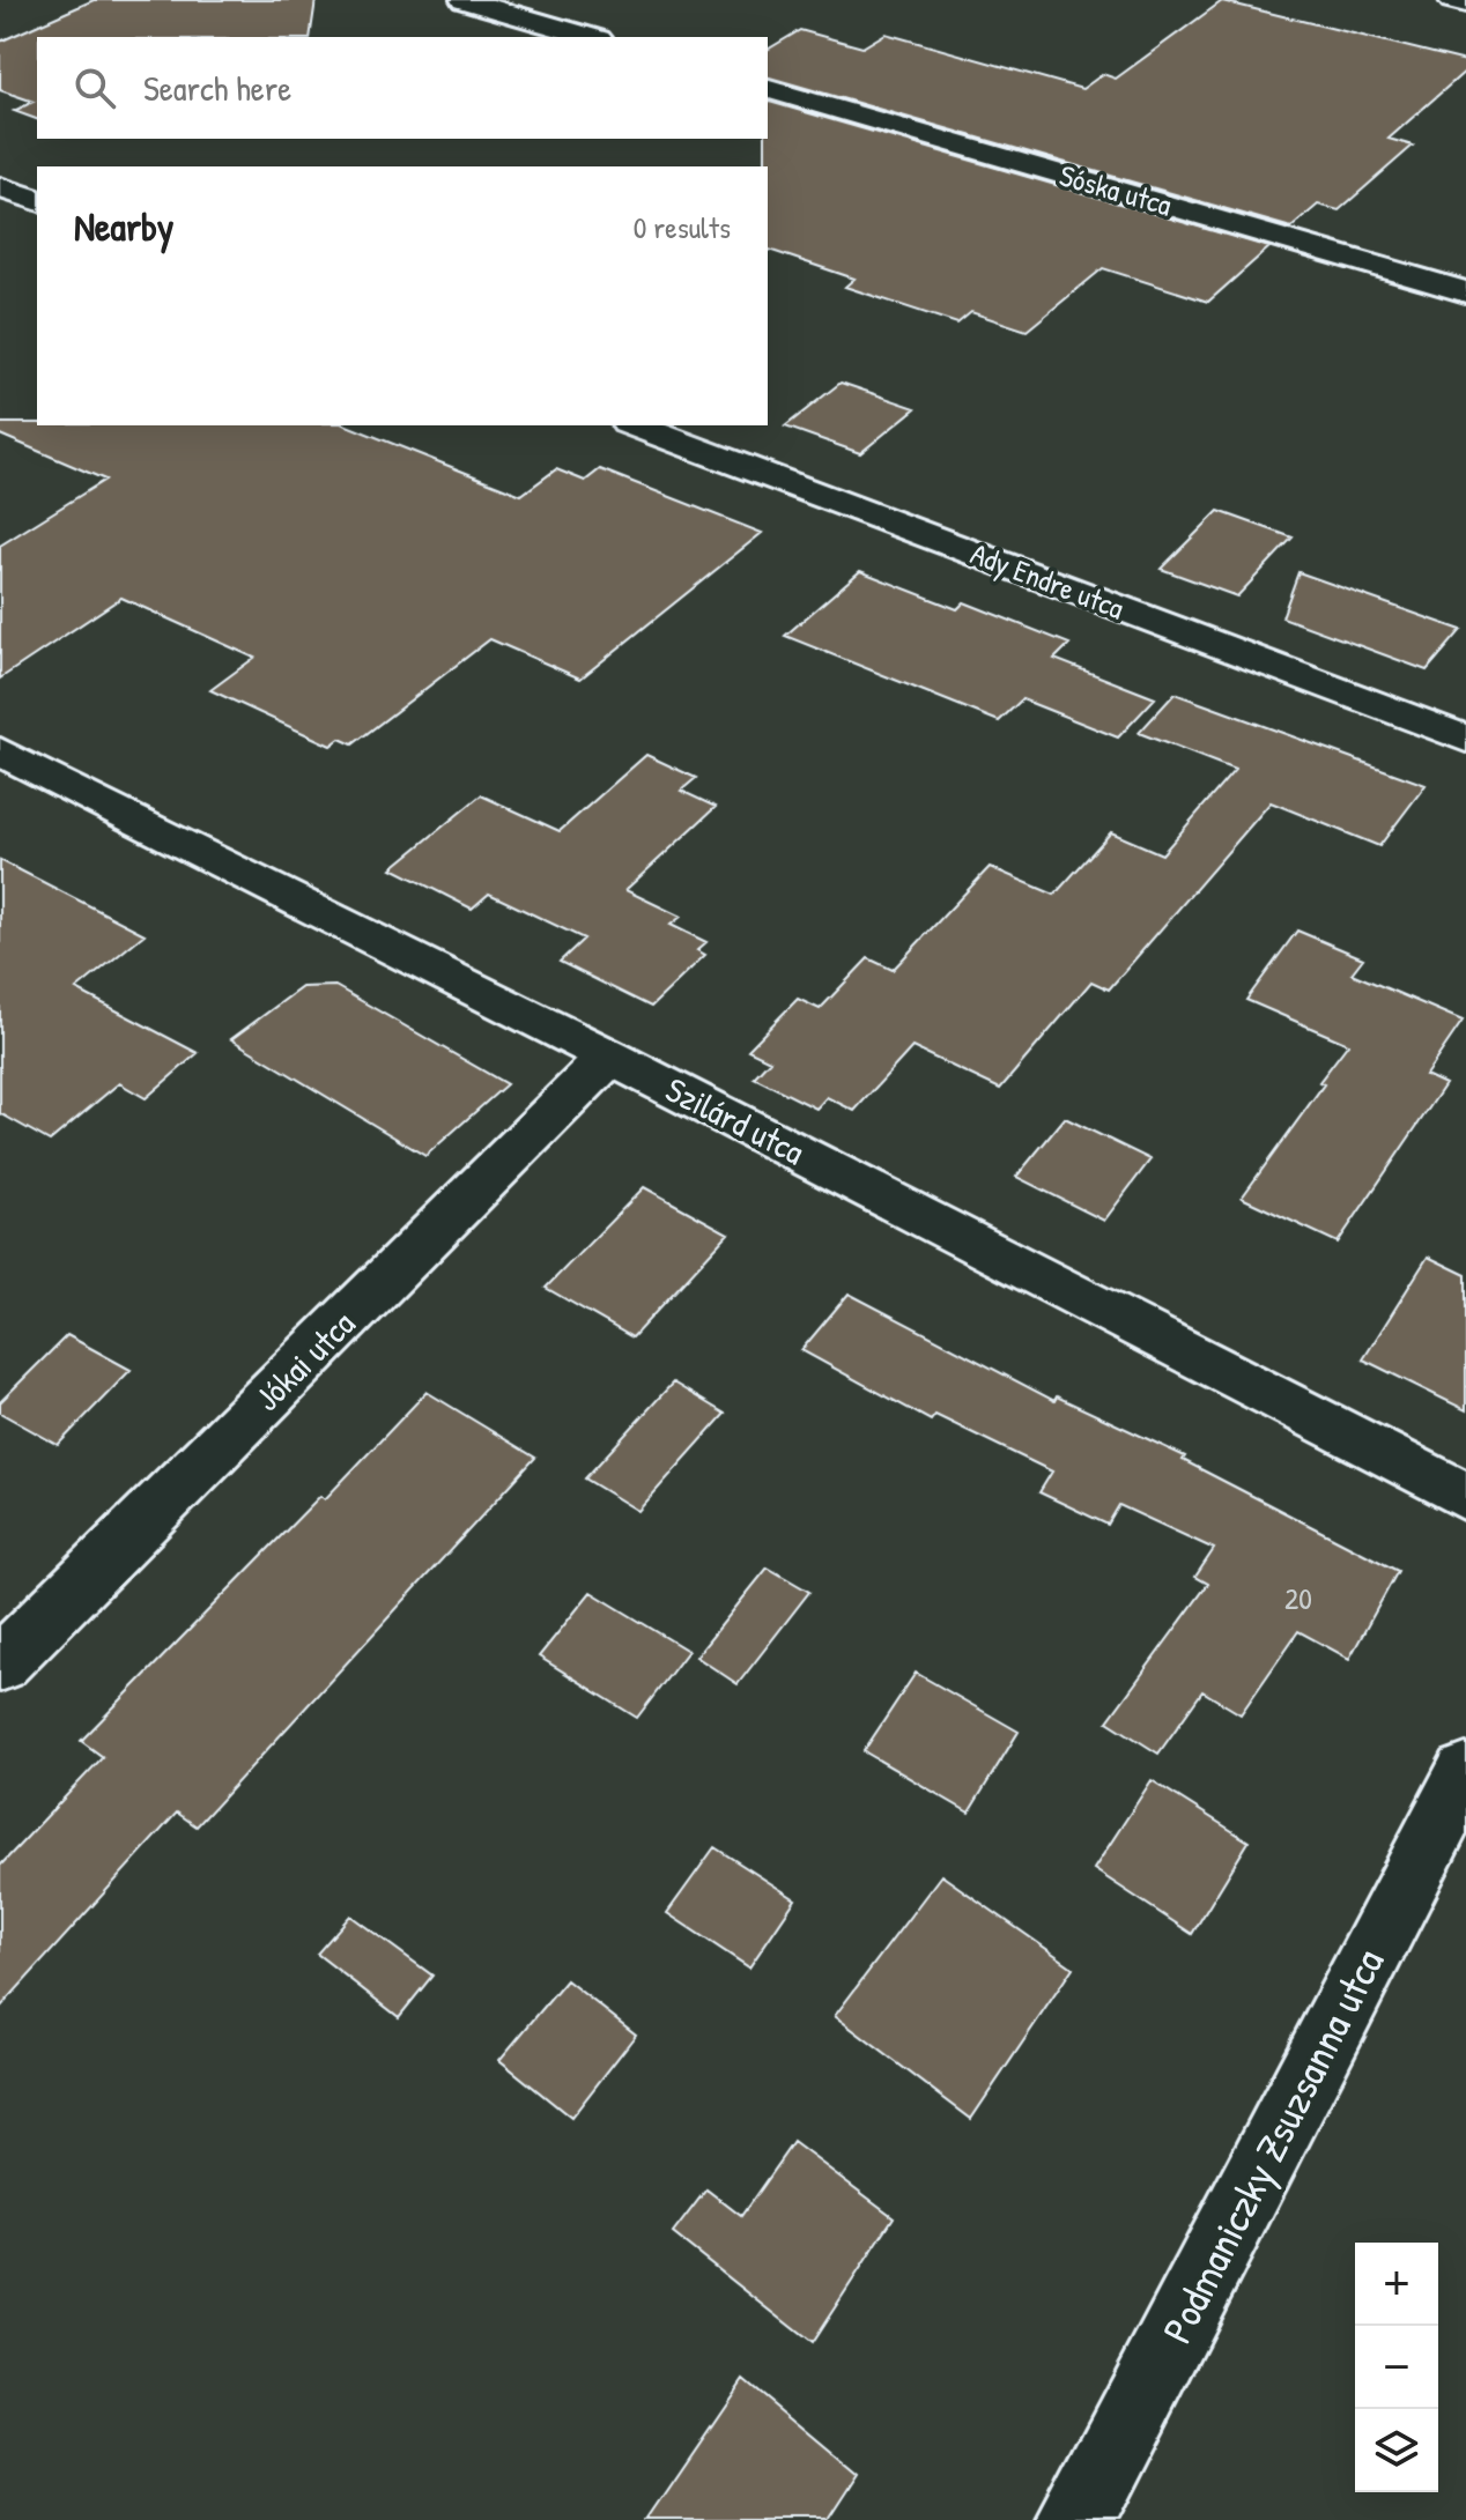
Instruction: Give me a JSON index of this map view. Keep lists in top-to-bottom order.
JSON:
{
  "streets": {
    "street": [
      "Sóska utca",
      "Ady Endre utca",
      "Szilárd utca",
      "Jókai utca",
      "Podmaniczky Zsuzsanna utca"
    ]
  },
  "crossings": [
    ["Szilárd utca", "Jókai utca"]
  ],
  "house_numbers": ["20"],
  "page": {
    "search": "Search here",
    "heading": ["Nearby", "0 results"],
    "map_buttons": ["+", "−"]
  }
}
